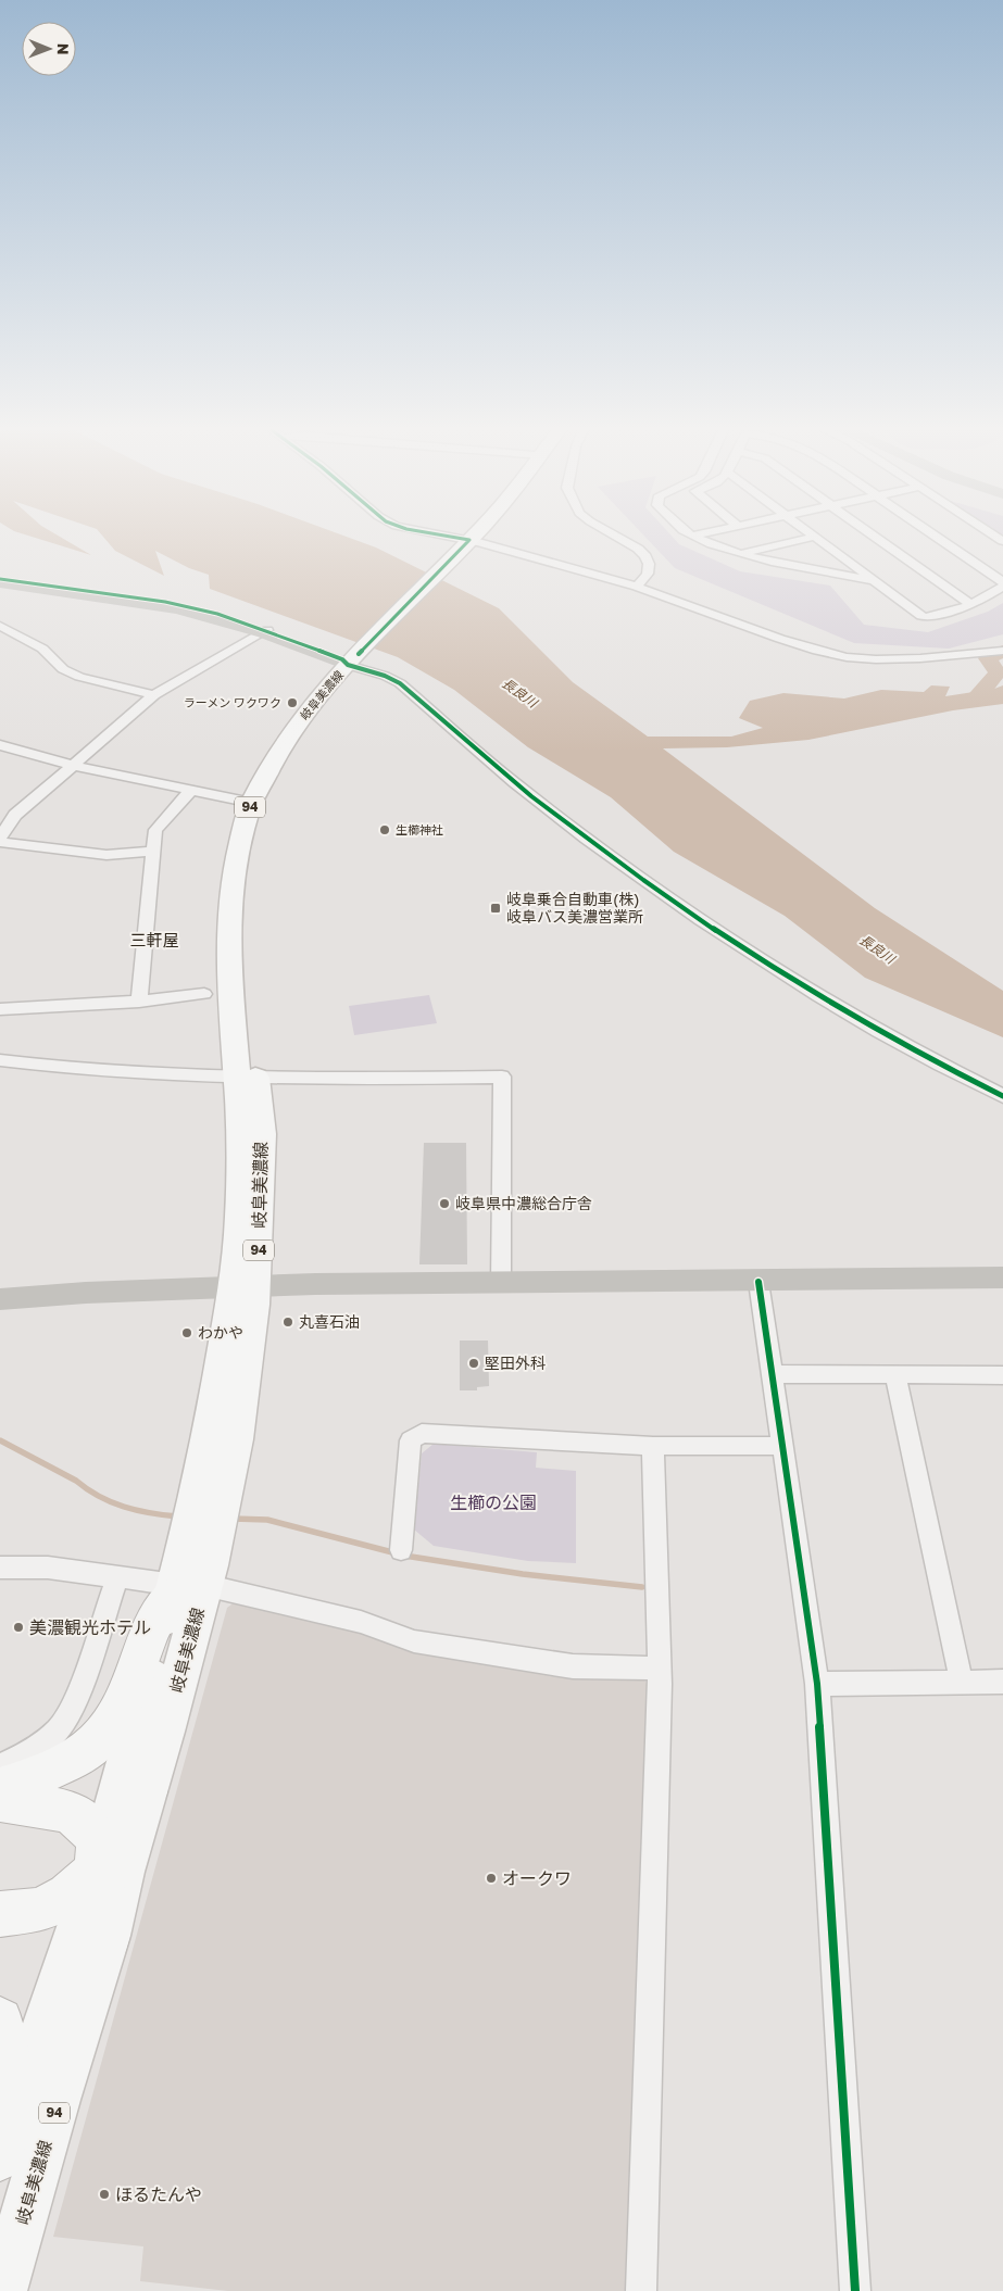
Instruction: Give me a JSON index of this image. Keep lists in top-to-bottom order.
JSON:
{
  "streets": {
    "main road": ["岐阜美濃線", "94"]
  },
  "districts": ["三軒屋"],
  "water": ["長良川"],
  "parks": ["生櫛の公園"],
  "places": {
    "other": [
      "ラーメン ワクワク",
      "生櫛神社",
      "岐阜県中濃総合庁舎",
      "丸喜石油",
      "わかや",
      "堅田外科",
      "美濃観光ホテル",
      "オークワ",
      "ほるたんや"
    ],
    "transit": ["岐阜乗合自動車(株) 岐阜バス美濃営業所"]
  },
  "north": "right"
}
